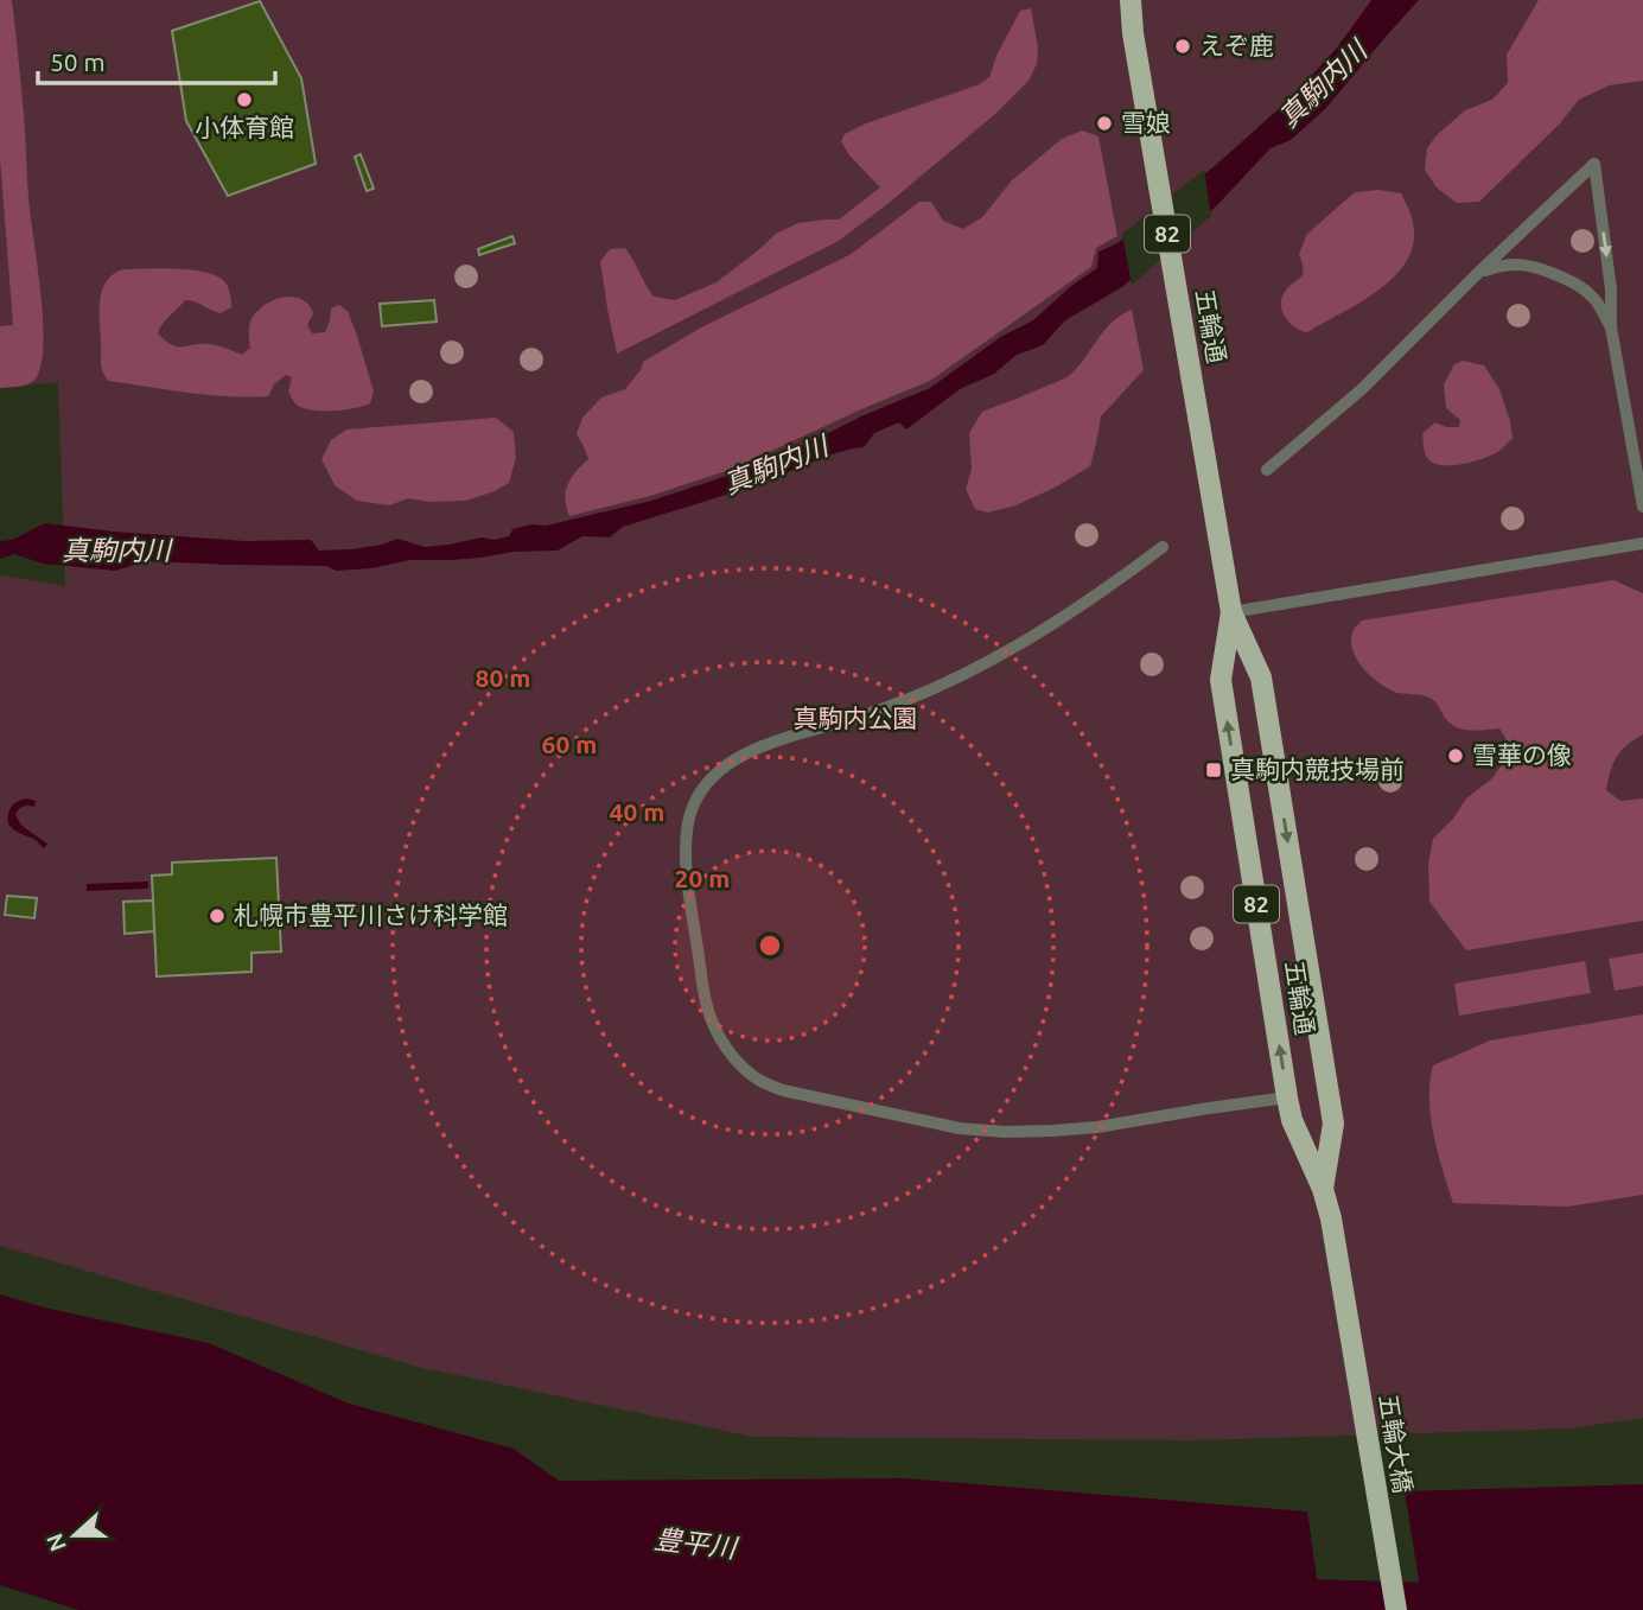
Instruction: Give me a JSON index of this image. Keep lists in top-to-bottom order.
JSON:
{
  "streets": {
    "main road": ["82", "五輪通", "五輪大橋"]
  },
  "crossings": [
    ["五輪通", "五輪大橋"]
  ],
  "water": ["真駒内川", "豊平川"],
  "parks": ["真駒内公園"],
  "places": {
    "other": [
      "えぞ鹿",
      "小体育館",
      "雪娘",
      "雪華の像",
      "札幌市豊平川さけ科学館"
    ],
    "transit": ["真駒内競技場前"]
  },
  "scale_bar": "50 m",
  "north": "left",
  "rings": [
    "80 m",
    "60 m",
    "40 m",
    "20 m"
  ]
}
